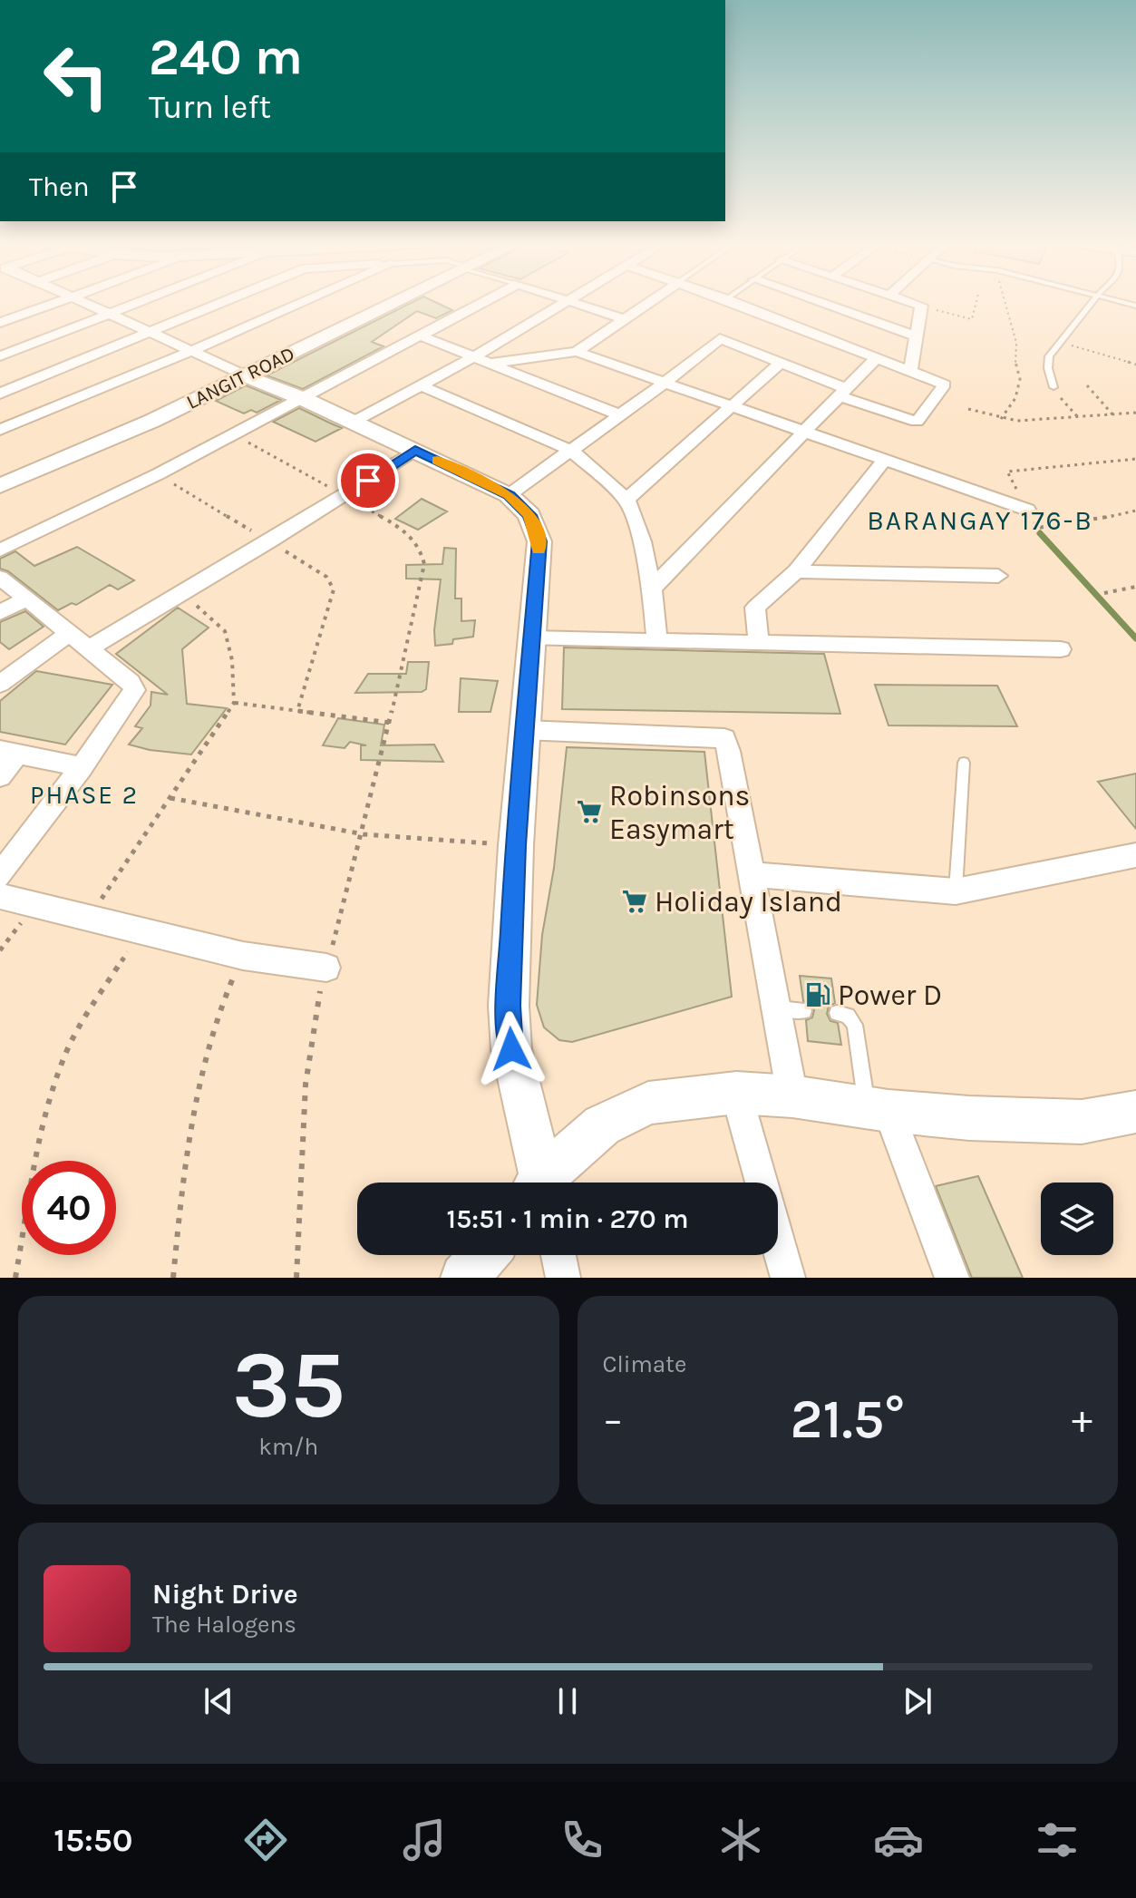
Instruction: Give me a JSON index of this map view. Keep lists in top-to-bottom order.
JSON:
{
  "streets": {
    "street": ["LANGIT ROAD"]
  },
  "districts": ["BARANGAY 176-B", "PHASE 2"],
  "places": {
    "supermarket": ["Robinsons Easymart", "Holiday Island"],
    "fuel station": ["Power D"]
  },
  "page": {
    "turn": ["240 m", "Turn left"],
    "then": "Then",
    "limit": "40",
    "trip": "15:51 · 1 min · 270 m",
    "tile": [
      ["35", "km/h"],
      "Climate"
    ],
    "heat": ["−", "21.5°", "+"],
    "song": ["Night Drive", "The Halogens"],
    "tabs": "15:50"
  }
}
